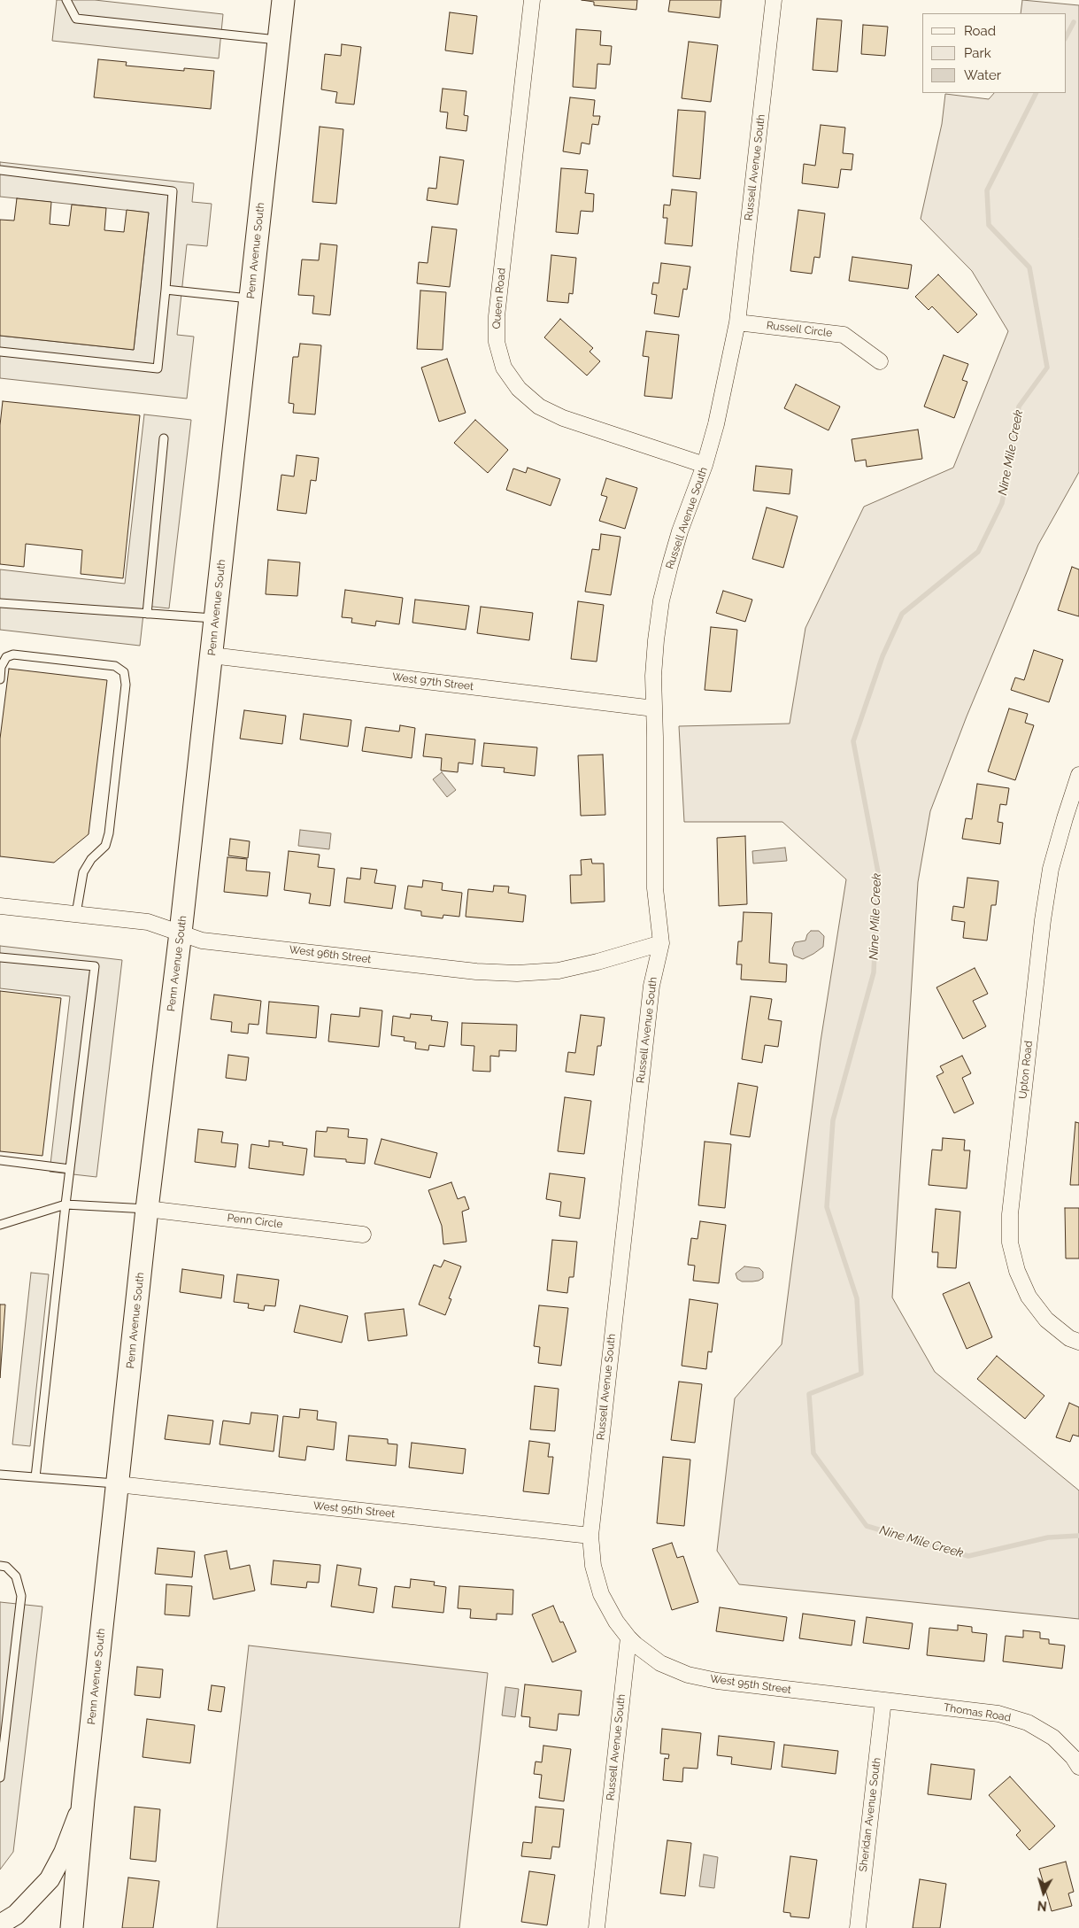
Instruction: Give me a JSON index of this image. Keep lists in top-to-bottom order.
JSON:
{
  "streets": {
    "main road": ["Penn Avenue South"],
    "street": [
      "Russell Avenue South",
      "Queen Road",
      "Russell Circle",
      "West 97th Street",
      "West 96th Street",
      "Upton Road",
      "Penn Circle",
      "West 95th Street",
      "Thomas Road",
      "Sheridan Avenue South"
    ]
  },
  "crossings": [
    ["Russell Avenue South", "Queen Road"],
    ["Russell Avenue South", "Russell Circle"],
    ["Russell Avenue South", "West 97th Street"],
    ["Russell Avenue South", "West 96th Street"],
    ["Russell Avenue South", "West 95th Street"],
    ["Penn Avenue South", "West 97th Street"],
    ["Penn Avenue South", "West 96th Street"],
    ["Penn Avenue South", "Penn Circle"],
    ["Penn Avenue South", "West 95th Street"],
    ["West 95th Street", "Thomas Road"],
    ["West 95th Street", "Sheridan Avenue South"],
    ["Thomas Road", "Sheridan Avenue South"]
  ],
  "water": ["Nine Mile Creek"],
  "legend": ["Road", "Park", "Water"],
  "north": "bottom"
}
